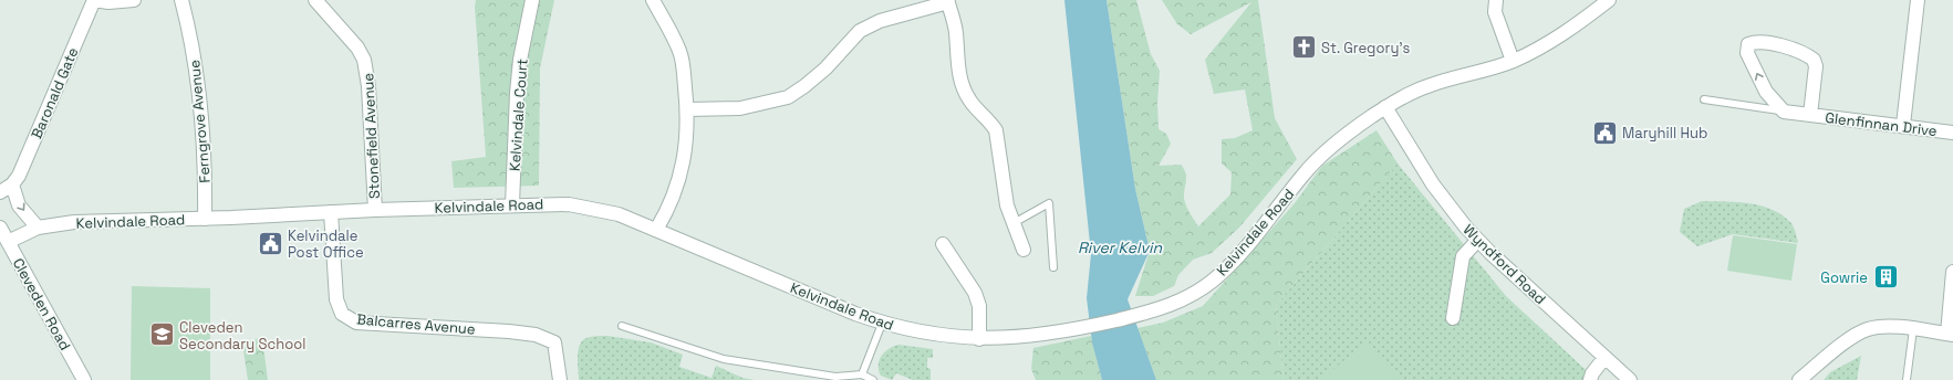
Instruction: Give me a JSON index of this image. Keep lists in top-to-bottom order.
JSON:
{
  "streets": {
    "street": [
      "Baronald Gate",
      "Kelvindale Court",
      "Ferngrove Avenue",
      "Glenfinnan Drive",
      "Stonefield Avenue",
      "Kelvindale Road",
      "Wyndford Road",
      "Cleveden Road",
      "Balcarres Avenue"
    ]
  },
  "crossings": [
    ["Kelvindale Court", "Kelvindale Road"],
    ["Ferngrove Avenue", "Kelvindale Road"],
    ["Stonefield Avenue", "Kelvindale Road"],
    ["Kelvindale Road", "Wyndford Road"],
    ["Kelvindale Road", "Cleveden Road"],
    ["Kelvindale Road", "Balcarres Avenue"]
  ],
  "water": ["River Kelvin"],
  "places": {
    "church": ["St. Gregory's"],
    "public building": ["Maryhill Hub", "Kelvindale Post Office"],
    "building": ["Gowrie"],
    "school or university": ["Cleveden Secondary School"]
  }
}
